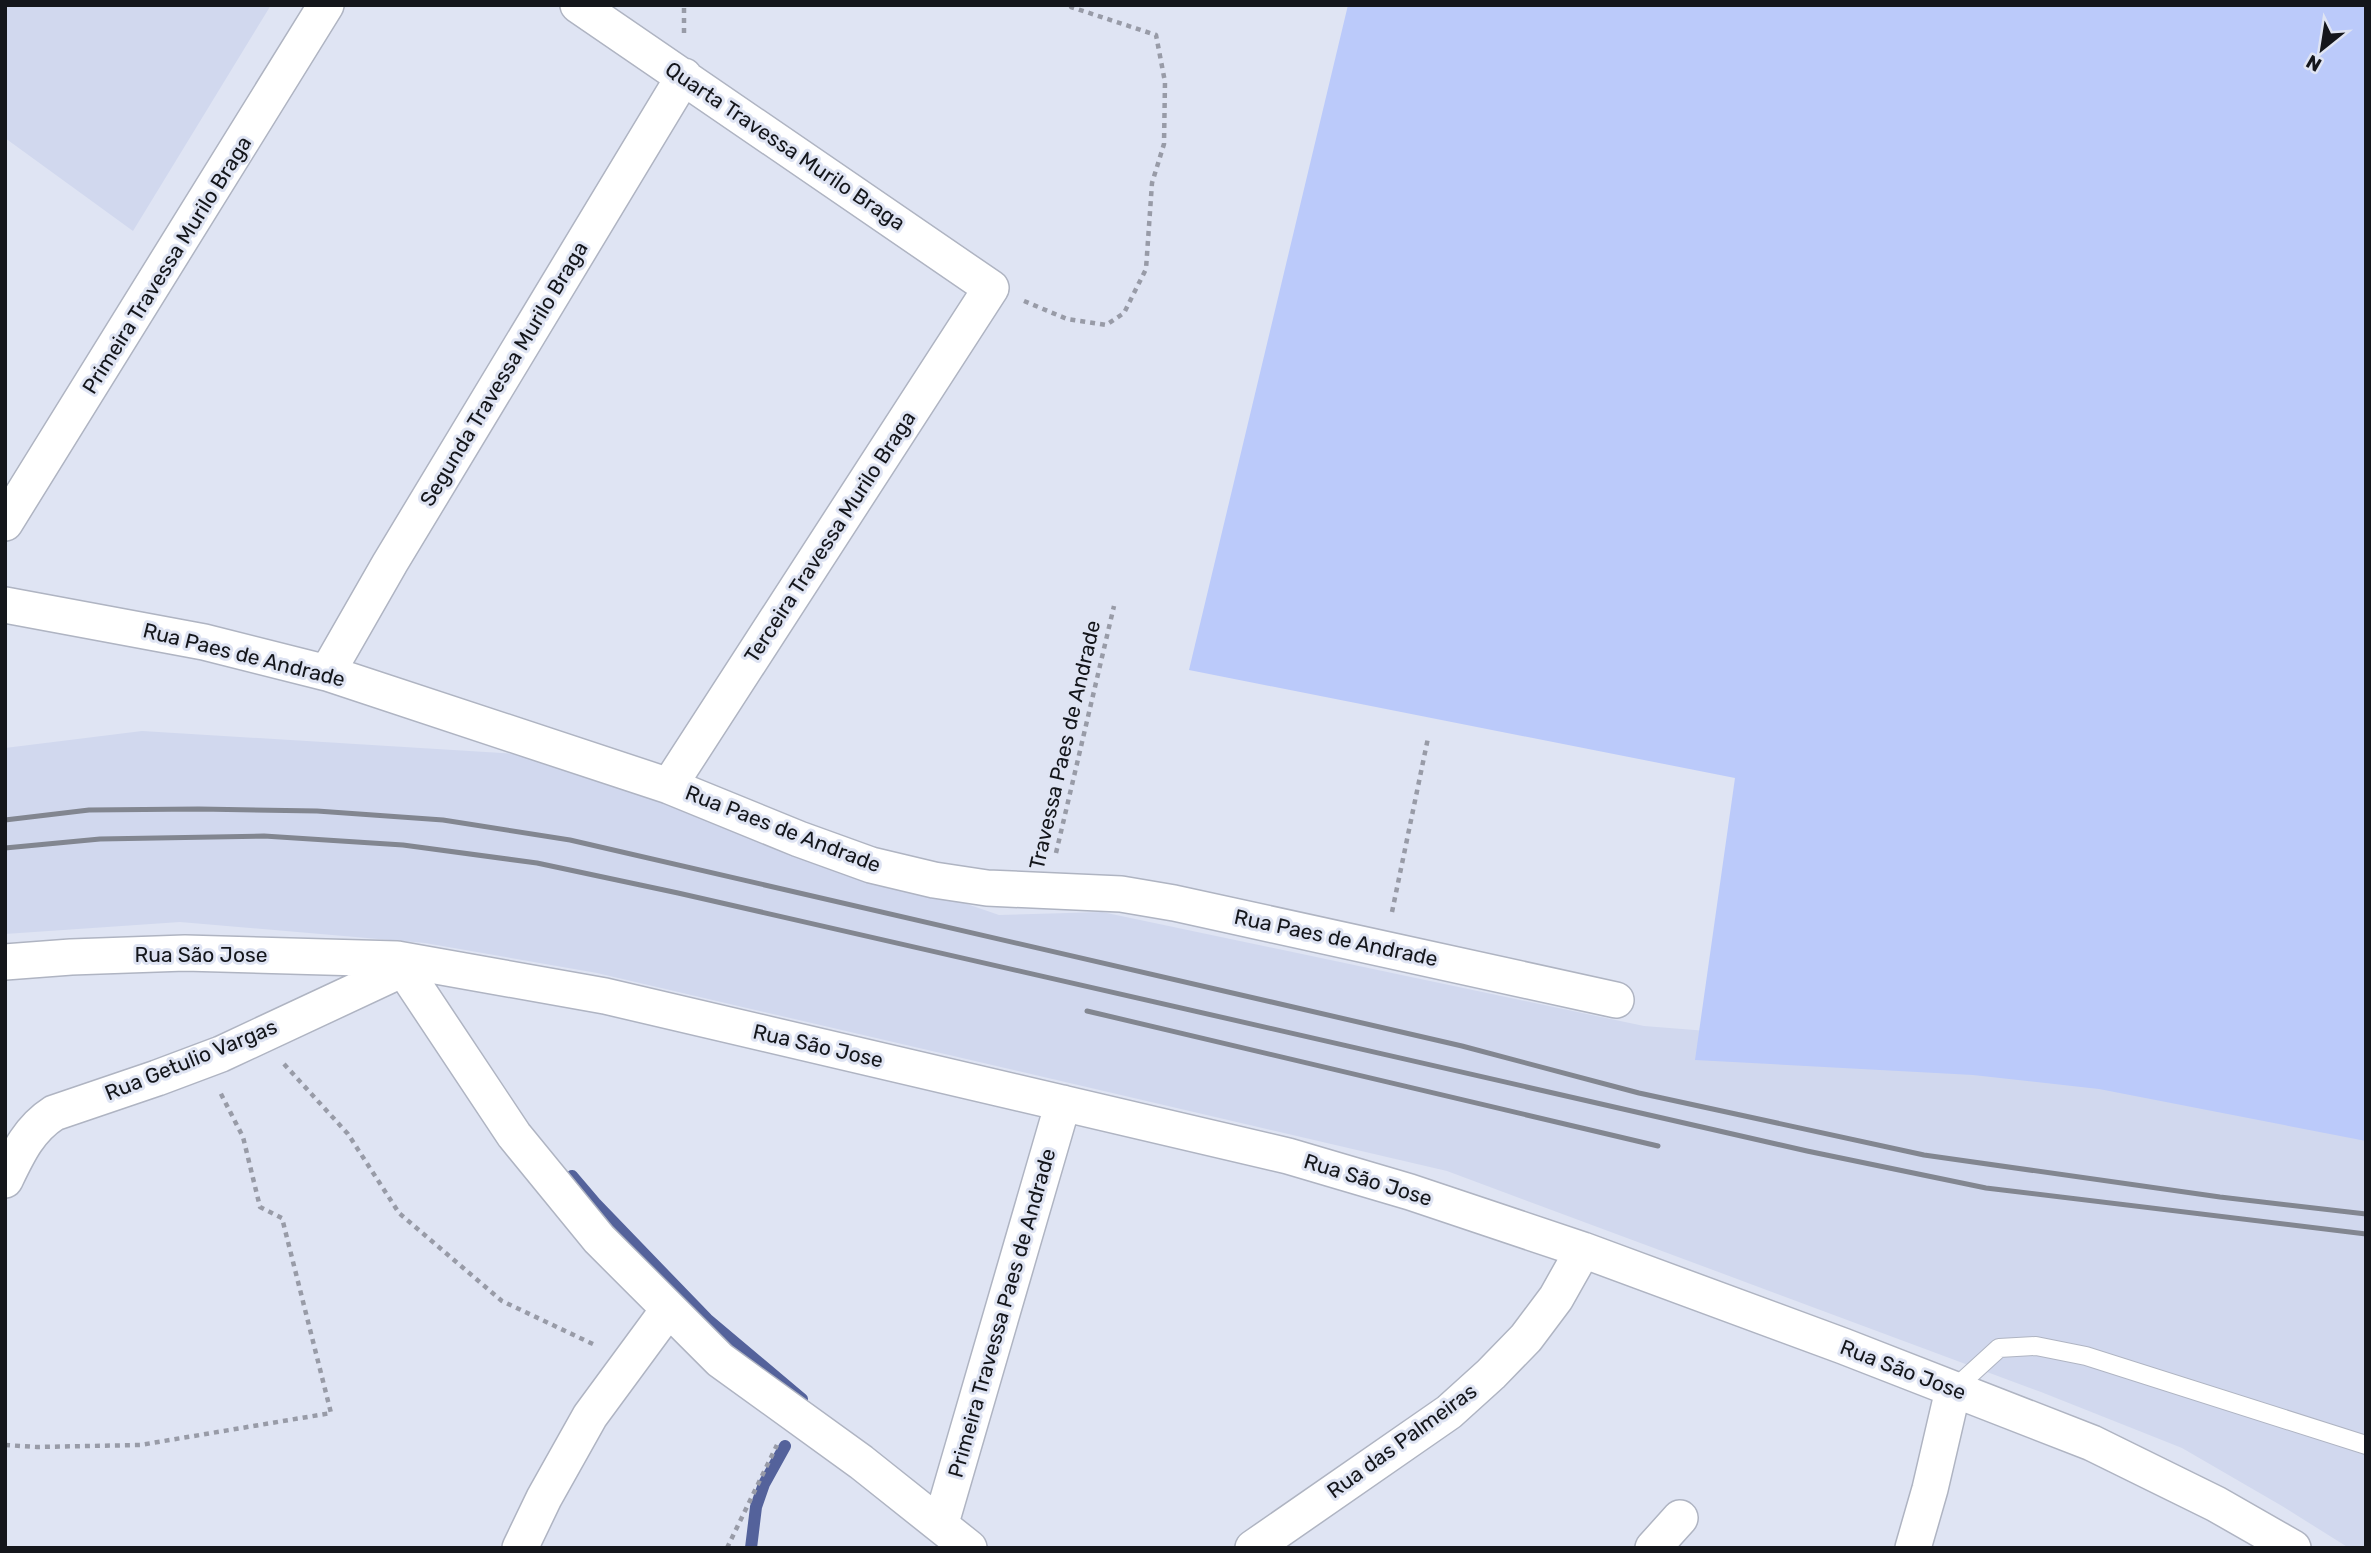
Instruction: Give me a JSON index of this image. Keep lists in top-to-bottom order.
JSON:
{
  "streets": {
    "street": [
      "Quarta Travessa Murilo Braga",
      "Primeira Travessa Murilo Braga",
      "Segunda Travessa Murilo Braga",
      "Terceira Travessa Murilo Braga",
      "Rua Paes de Andrade",
      "Rua São Jose",
      "Rua Getulio Vargas",
      "Primeira Travessa Paes de Andrade",
      "Rua das Palmeiras"
    ],
    "path": ["Travessa Paes de Andrade"]
  },
  "crossings": [
    ["Quarta Travessa Murilo Braga", "Segunda Travessa Murilo Braga"],
    ["Quarta Travessa Murilo Braga", "Terceira Travessa Murilo Braga"],
    ["Segunda Travessa Murilo Braga", "Rua Paes de Andrade"],
    ["Terceira Travessa Murilo Braga", "Rua Paes de Andrade"],
    ["Rua Paes de Andrade", "Travessa Paes de Andrade"],
    ["Rua São Jose", "Rua Getulio Vargas"],
    ["Rua São Jose", "Primeira Travessa Paes de Andrade"],
    ["Rua São Jose", "Rua das Palmeiras"]
  ],
  "north": "bottom left"
}
